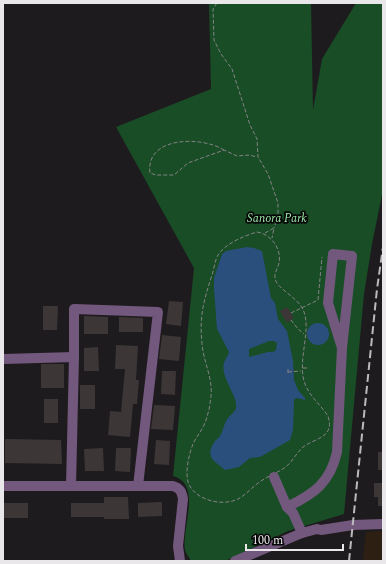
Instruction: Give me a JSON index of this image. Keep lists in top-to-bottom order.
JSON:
{
  "parks": ["Sanora Park"],
  "scale_bar": "100 m"
}
